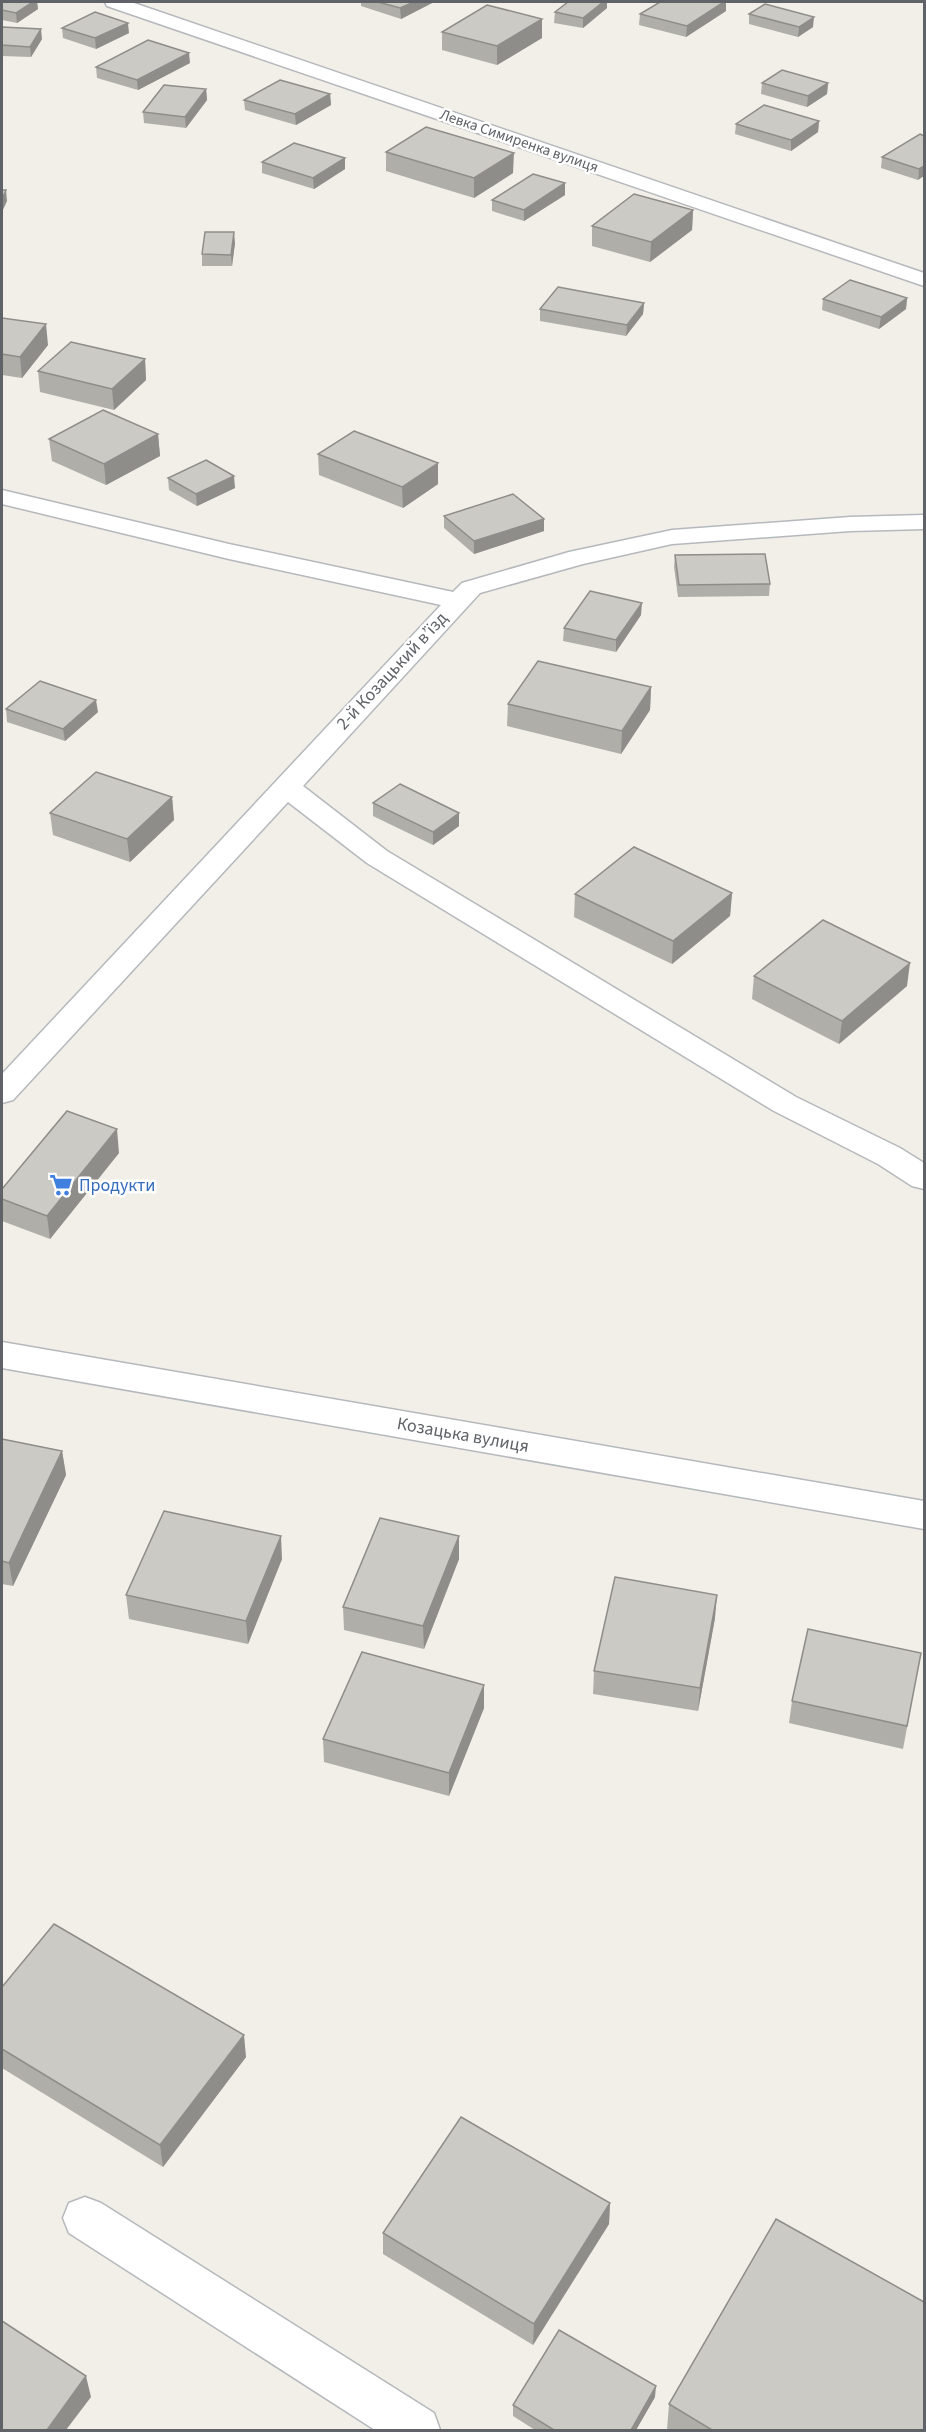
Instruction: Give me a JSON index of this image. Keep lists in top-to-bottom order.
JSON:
{
  "streets": {
    "street": ["Левка Симиренка вулиця", "2-й Козацький в’їзд", "Козацька вулиця"]
  },
  "places": {
    "supermarket": ["Продукти"]
  }
}
